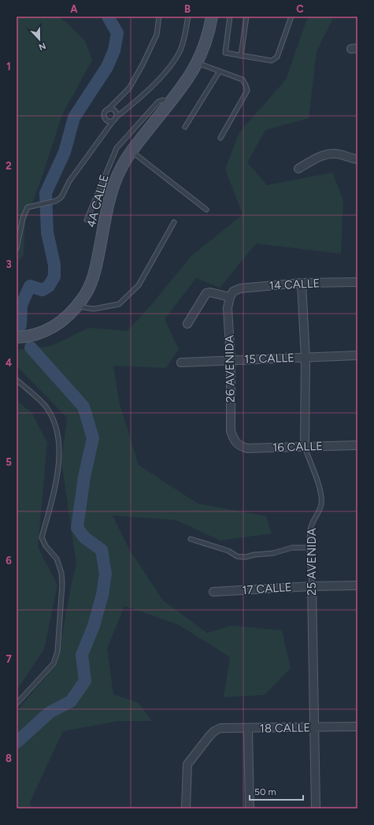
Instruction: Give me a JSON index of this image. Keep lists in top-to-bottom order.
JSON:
{
  "streets": {
    "main road": ["4A CALLE"],
    "street": [
      "14 CALLE",
      "15 CALLE",
      "26 AVENIDA",
      "16 CALLE",
      "25 AVENIDA",
      "17 CALLE",
      "18 CALLE"
    ]
  },
  "crossings": [
    ["14 CALLE", "26 AVENIDA"],
    ["14 CALLE", "25 AVENIDA"],
    ["15 CALLE", "26 AVENIDA"],
    ["15 CALLE", "25 AVENIDA"],
    ["26 AVENIDA", "16 CALLE"],
    ["16 CALLE", "25 AVENIDA"],
    ["25 AVENIDA", "17 CALLE"],
    ["25 AVENIDA", "18 CALLE"]
  ],
  "scale_bar": "50 m",
  "north": "bottom",
  "grid": {
    "columns": ["A", "B", "C"],
    "rows": [
      "1",
      "2",
      "3",
      "4",
      "5",
      "6",
      "7",
      "8"
    ]
  }
}
